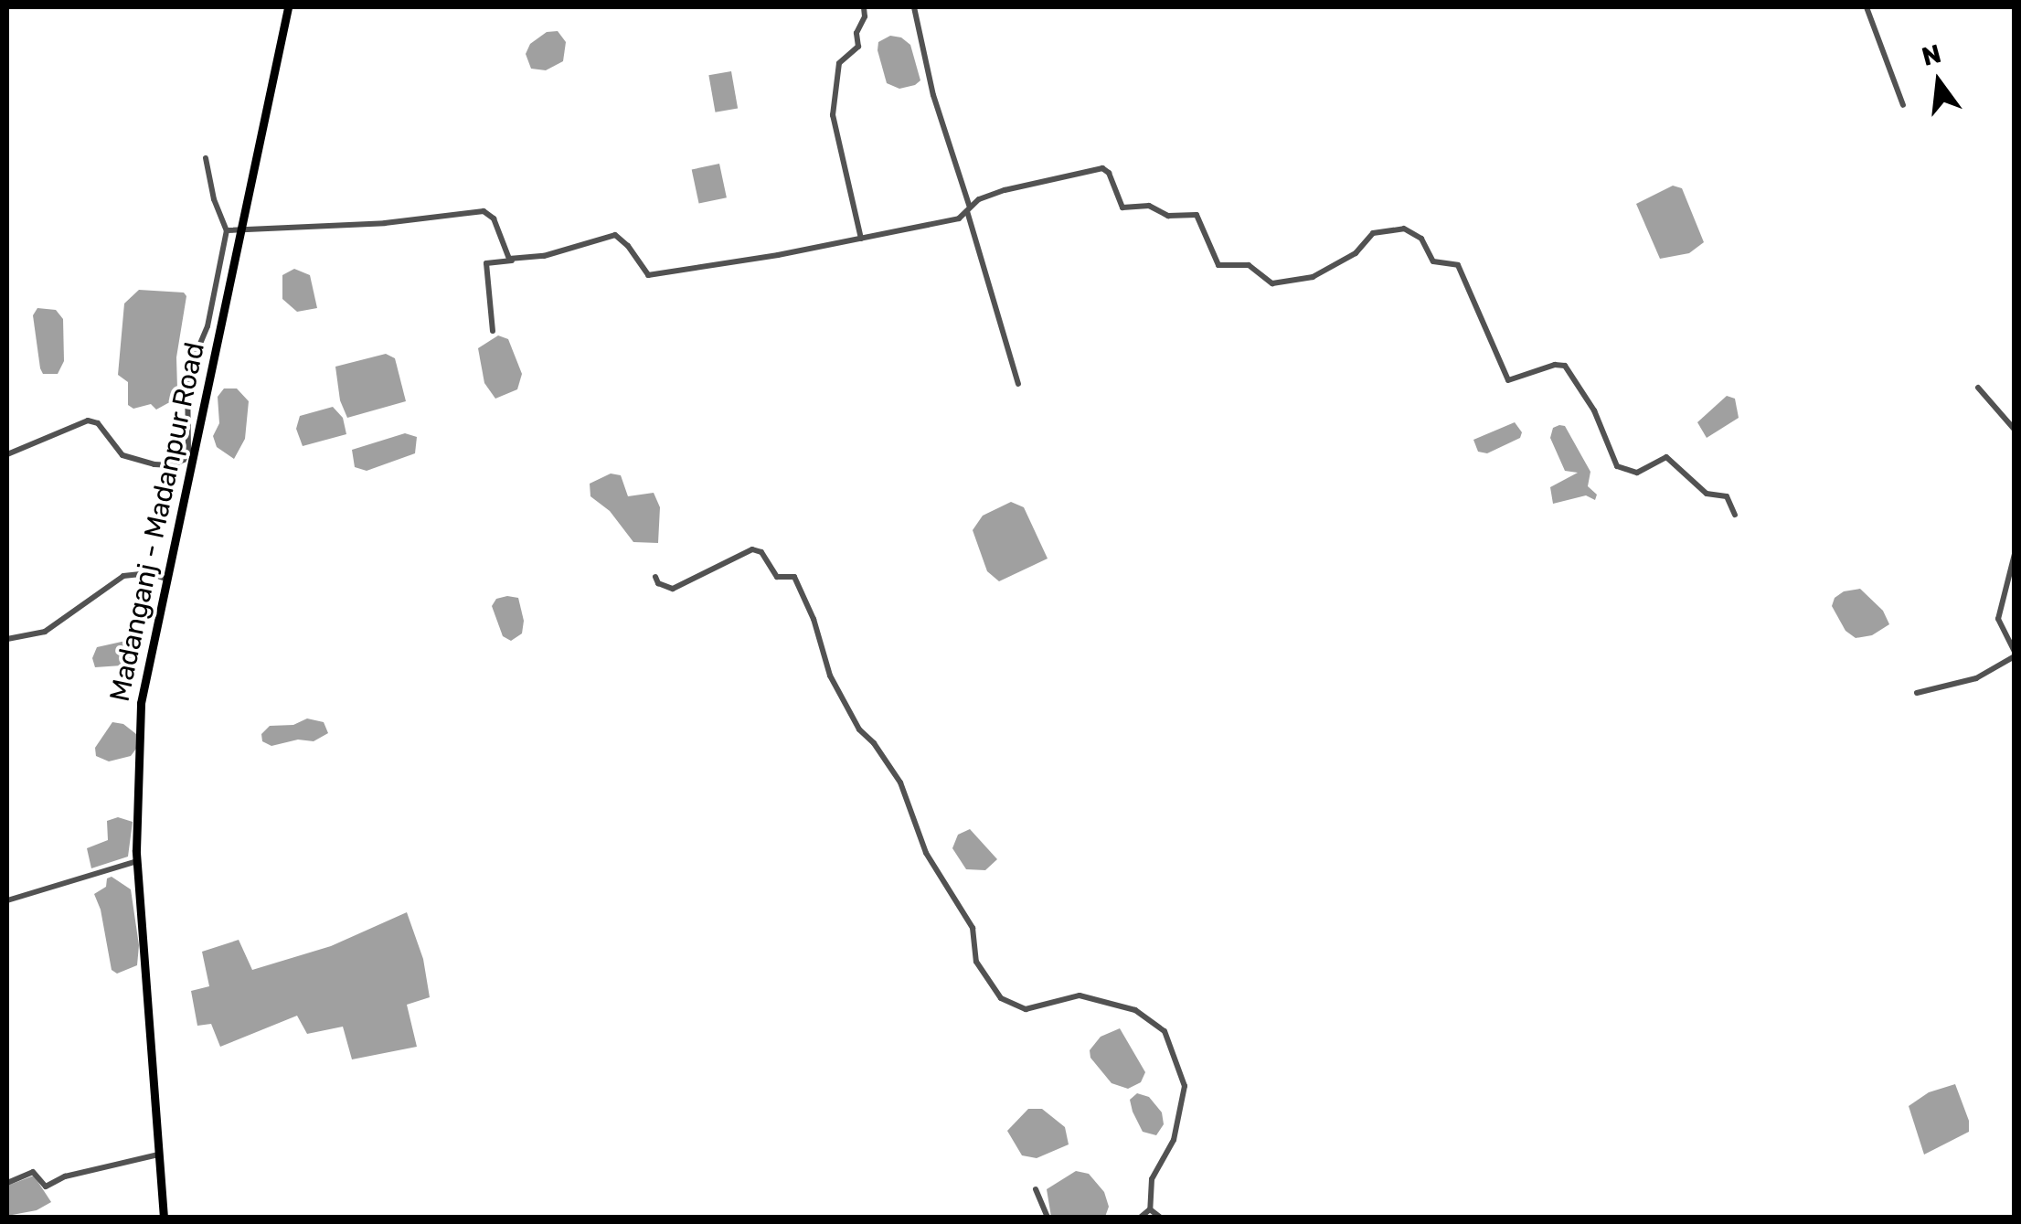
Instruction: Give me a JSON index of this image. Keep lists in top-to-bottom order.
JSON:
{
  "streets": {
    "main road": ["Madanganj - Madanpur Road"]
  },
  "north": "top"
}
